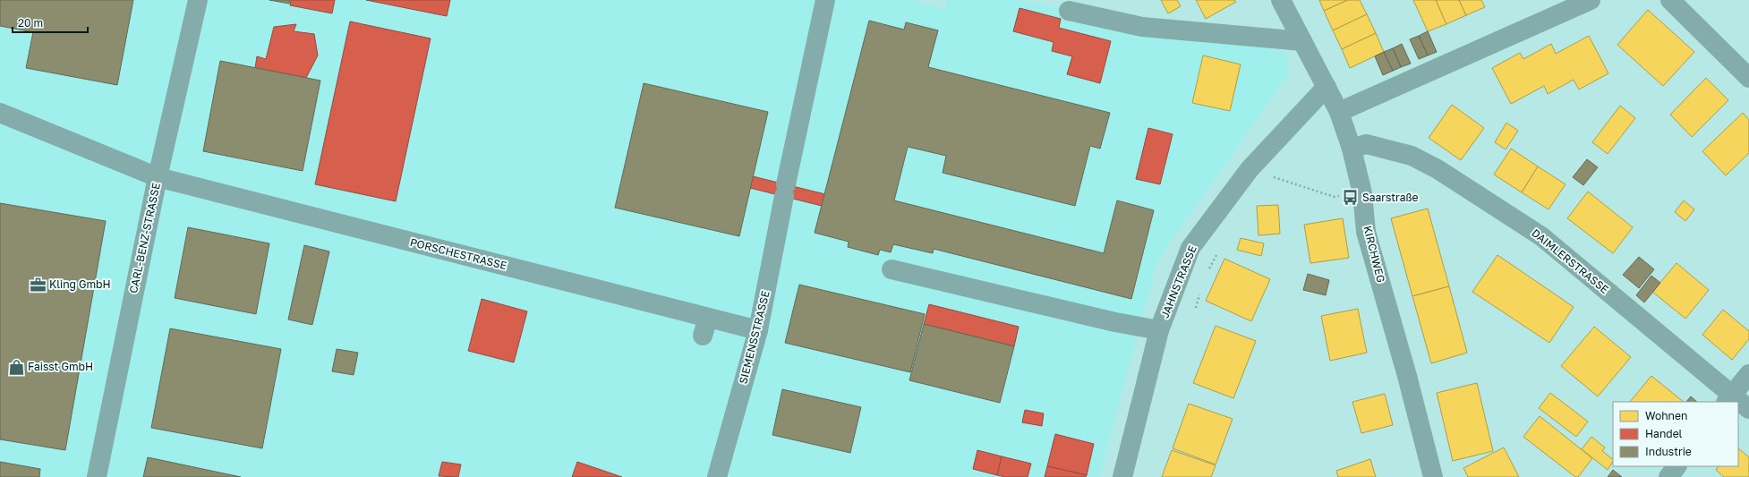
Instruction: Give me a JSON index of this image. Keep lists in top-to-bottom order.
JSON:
{
  "streets": {
    "street": [
      "CARL-BENZ-STRASSE",
      "PORSCHESTRASSE",
      "KIRCHWEG",
      "DAIMLERSTRASSE",
      "JAHNSTRASSE",
      "SIEMENSSTRASSE"
    ]
  },
  "crossings": [
    ["CARL-BENZ-STRASSE", "PORSCHESTRASSE"],
    ["PORSCHESTRASSE", "SIEMENSSTRASSE"],
    ["KIRCHWEG", "DAIMLERSTRASSE"],
    ["KIRCHWEG", "JAHNSTRASSE"]
  ],
  "places": {
    "bus stop": ["Saarstraße"],
    "office": ["Kling GmbH"],
    "shop": ["Faisst GmbH"]
  },
  "legend": ["Wohnen", "Handel", "Industrie"],
  "scale_bar": "20 m"
}
